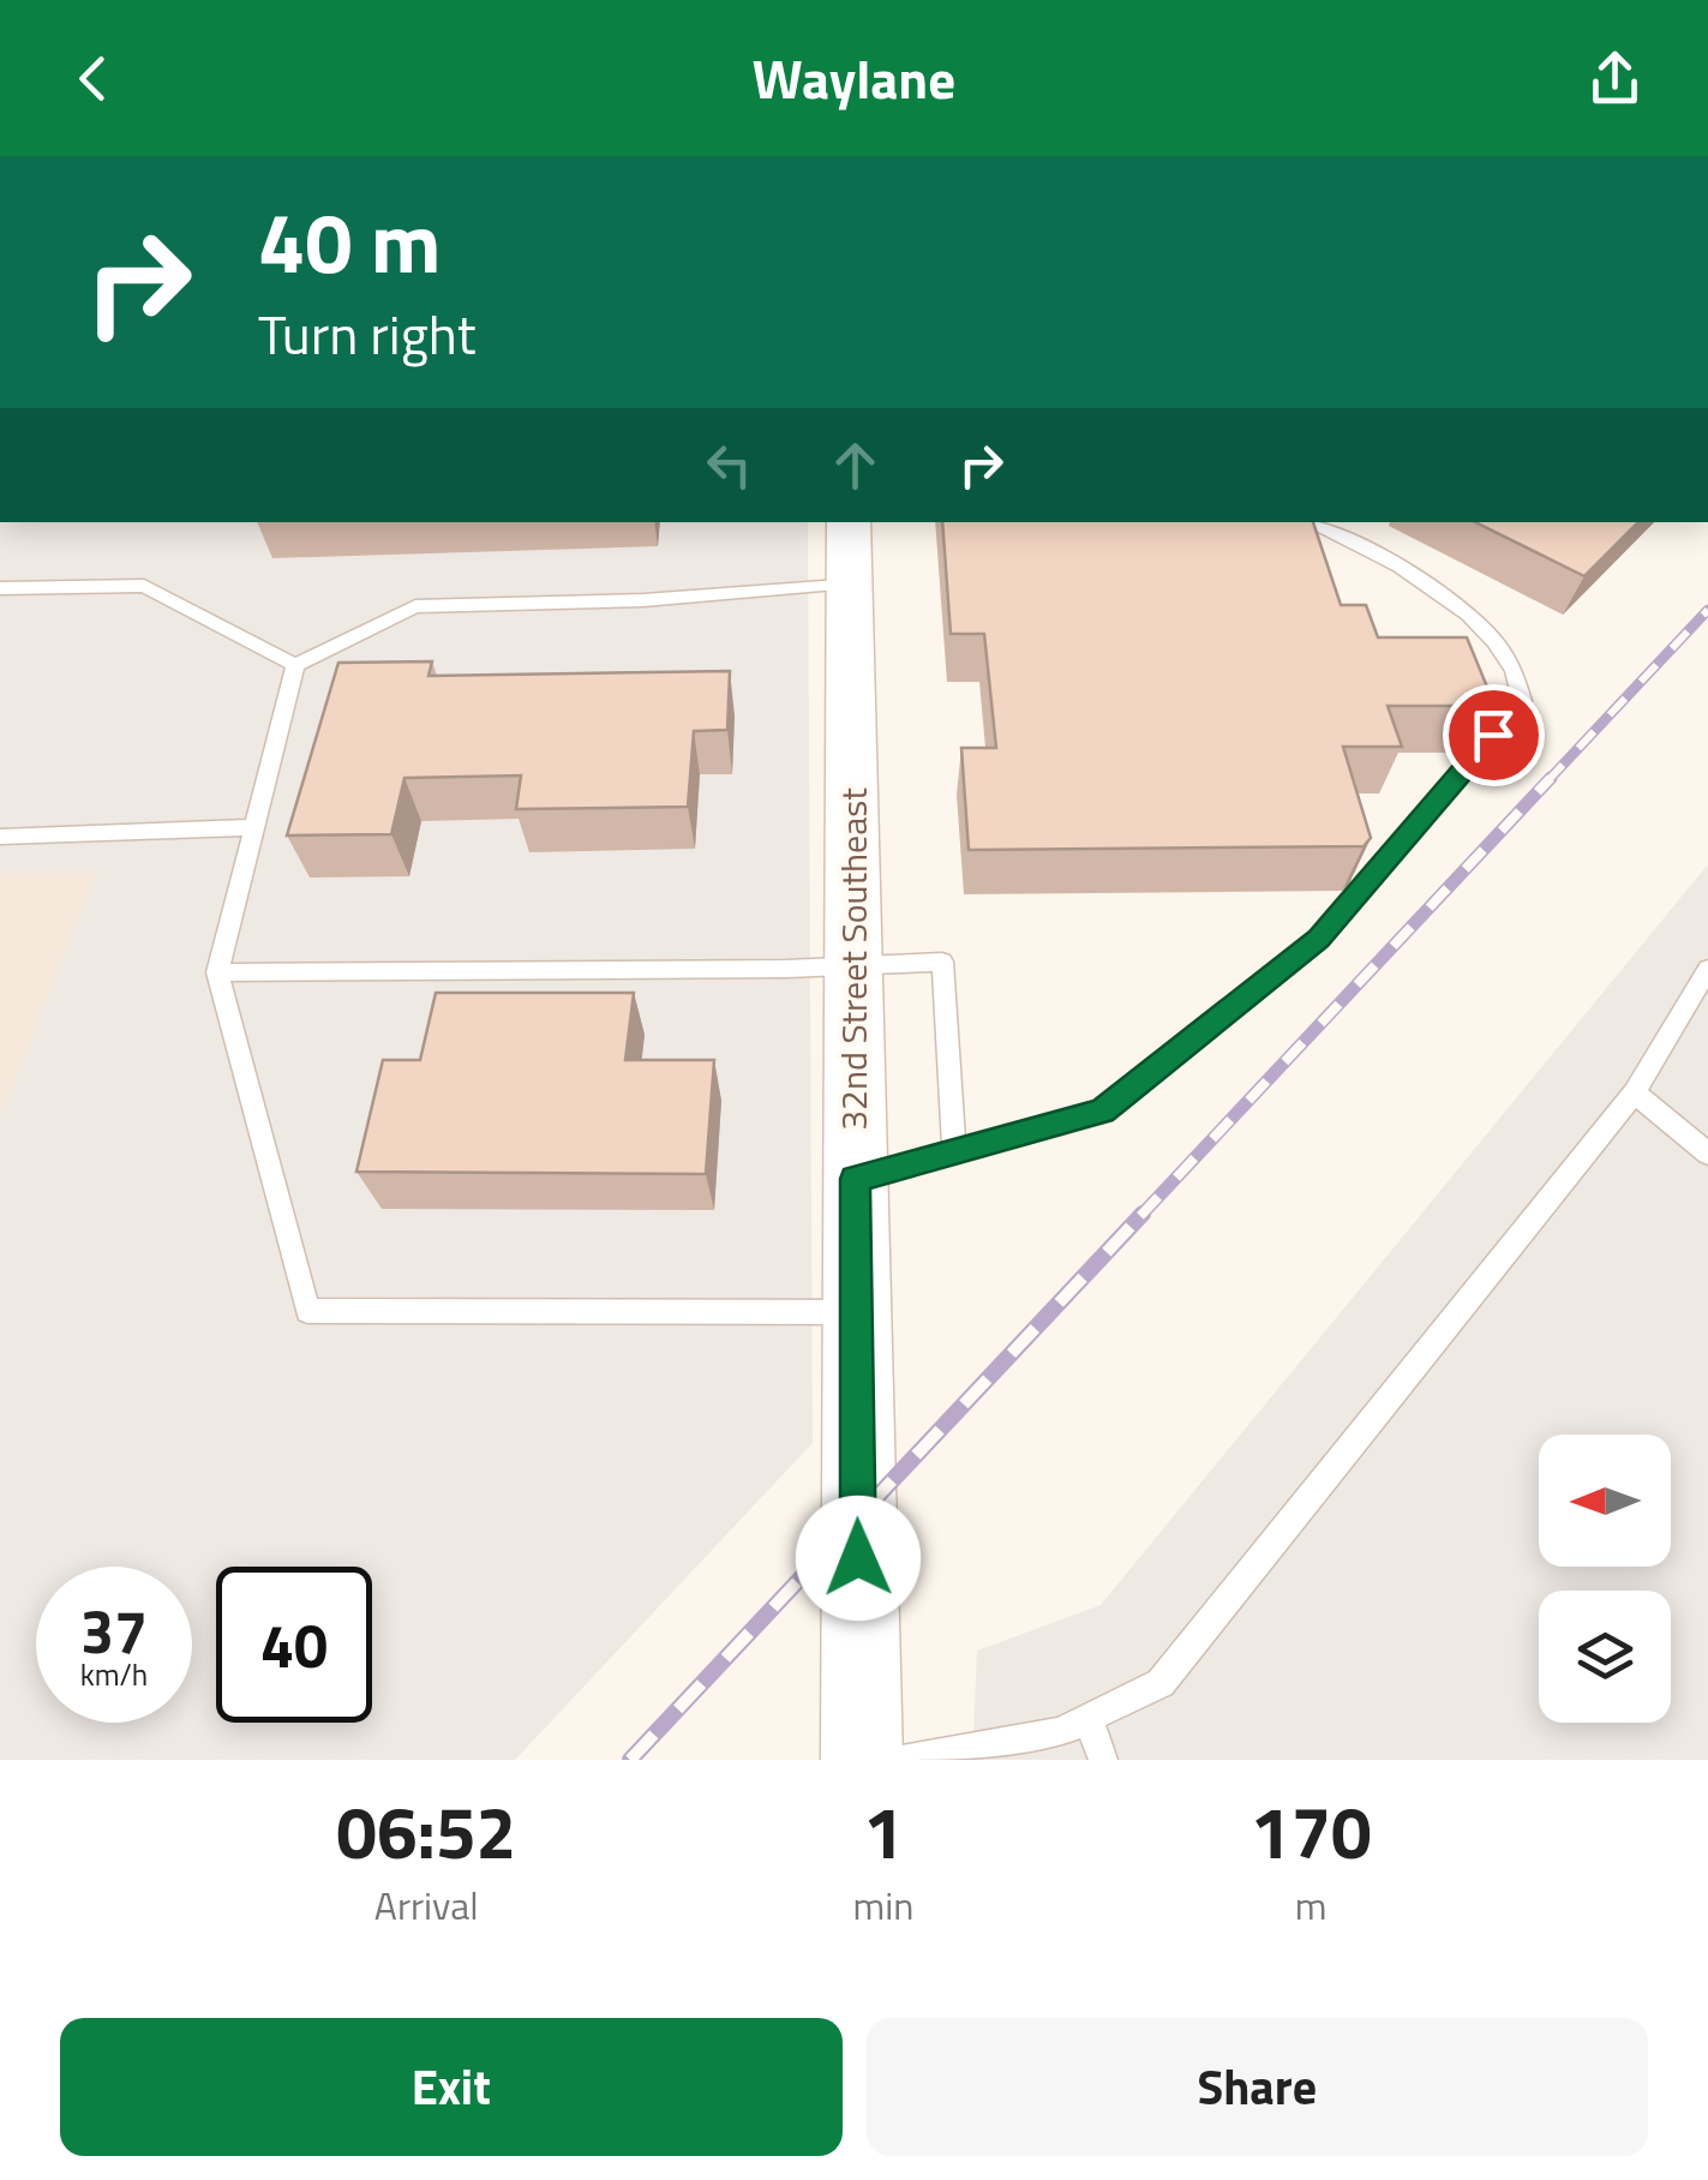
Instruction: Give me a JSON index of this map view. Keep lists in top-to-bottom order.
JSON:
{
  "streets": {
    "street": ["32nd Street Southeast"]
  },
  "north": "left",
  "page": {
    "header": "Waylane",
    "turn": ["40 m", "Turn right"],
    "speed": "37 km/h",
    "limit": "40",
    "eta": [
      "06:52",
      "Arrival",
      "1",
      "min",
      "170",
      "m"
    ],
    "buttons": ["Exit", "Share"]
  }
}
